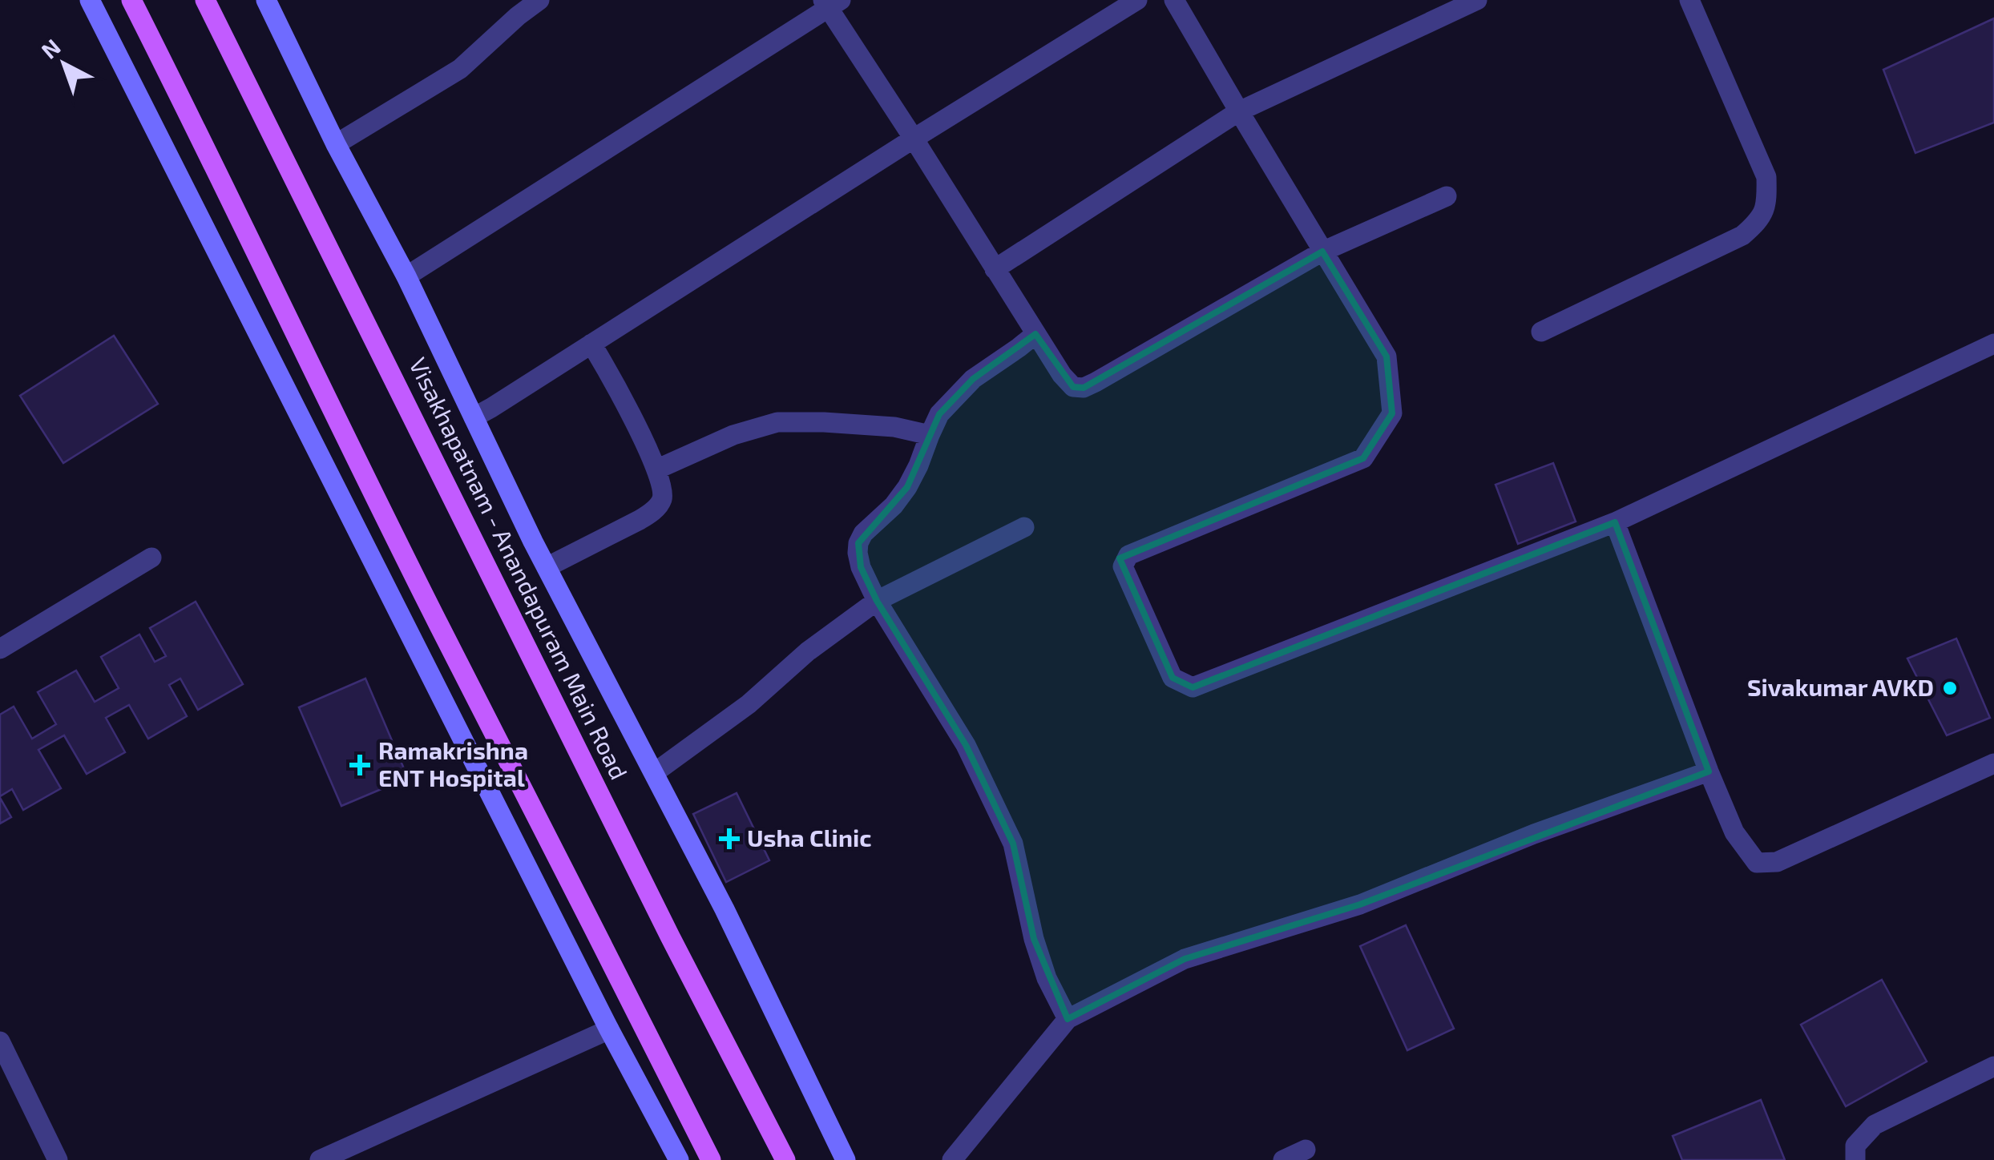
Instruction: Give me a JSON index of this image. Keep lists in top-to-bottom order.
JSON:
{
  "streets": {
    "main road": ["Visakhapatnam - Anandapuram Main Road"]
  },
  "places": {
    "other": ["Sivakumar AVKD"],
    "health": ["Ramakrishna ENT Hospital", "Usha Clinic"]
  },
  "north": "top left"
}
